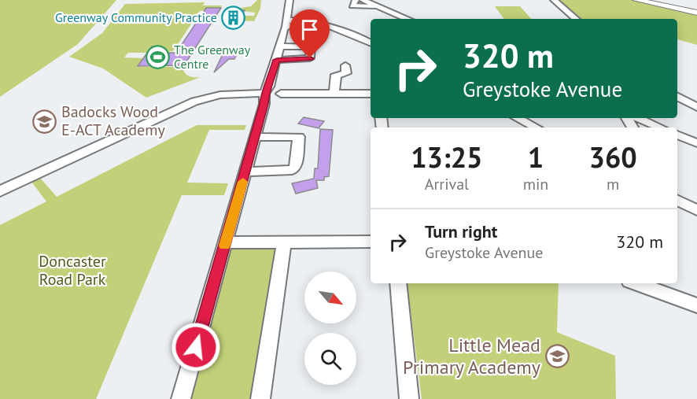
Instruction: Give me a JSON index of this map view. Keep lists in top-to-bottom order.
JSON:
{
  "parks": ["Doncaster Road Park"],
  "places": {
    "building": ["Greenway Community Practice"],
    "sports": ["The Greenway Centre"],
    "school or university": ["Badocks Wood E-ACT Academy", "Little Mead Primary Academy"]
  },
  "north": "bottom right",
  "page": {
    "turn": ["320 m", "Greystoke Avenue"],
    "eta": [
      "13:25",
      "Arrival",
      "1",
      "min",
      "360",
      "m"
    ],
    "list": [
      {
        "name": "Turn right",
        "note": "Greystoke Avenue",
        "value": "320 m"
      }
    ]
  }
}
